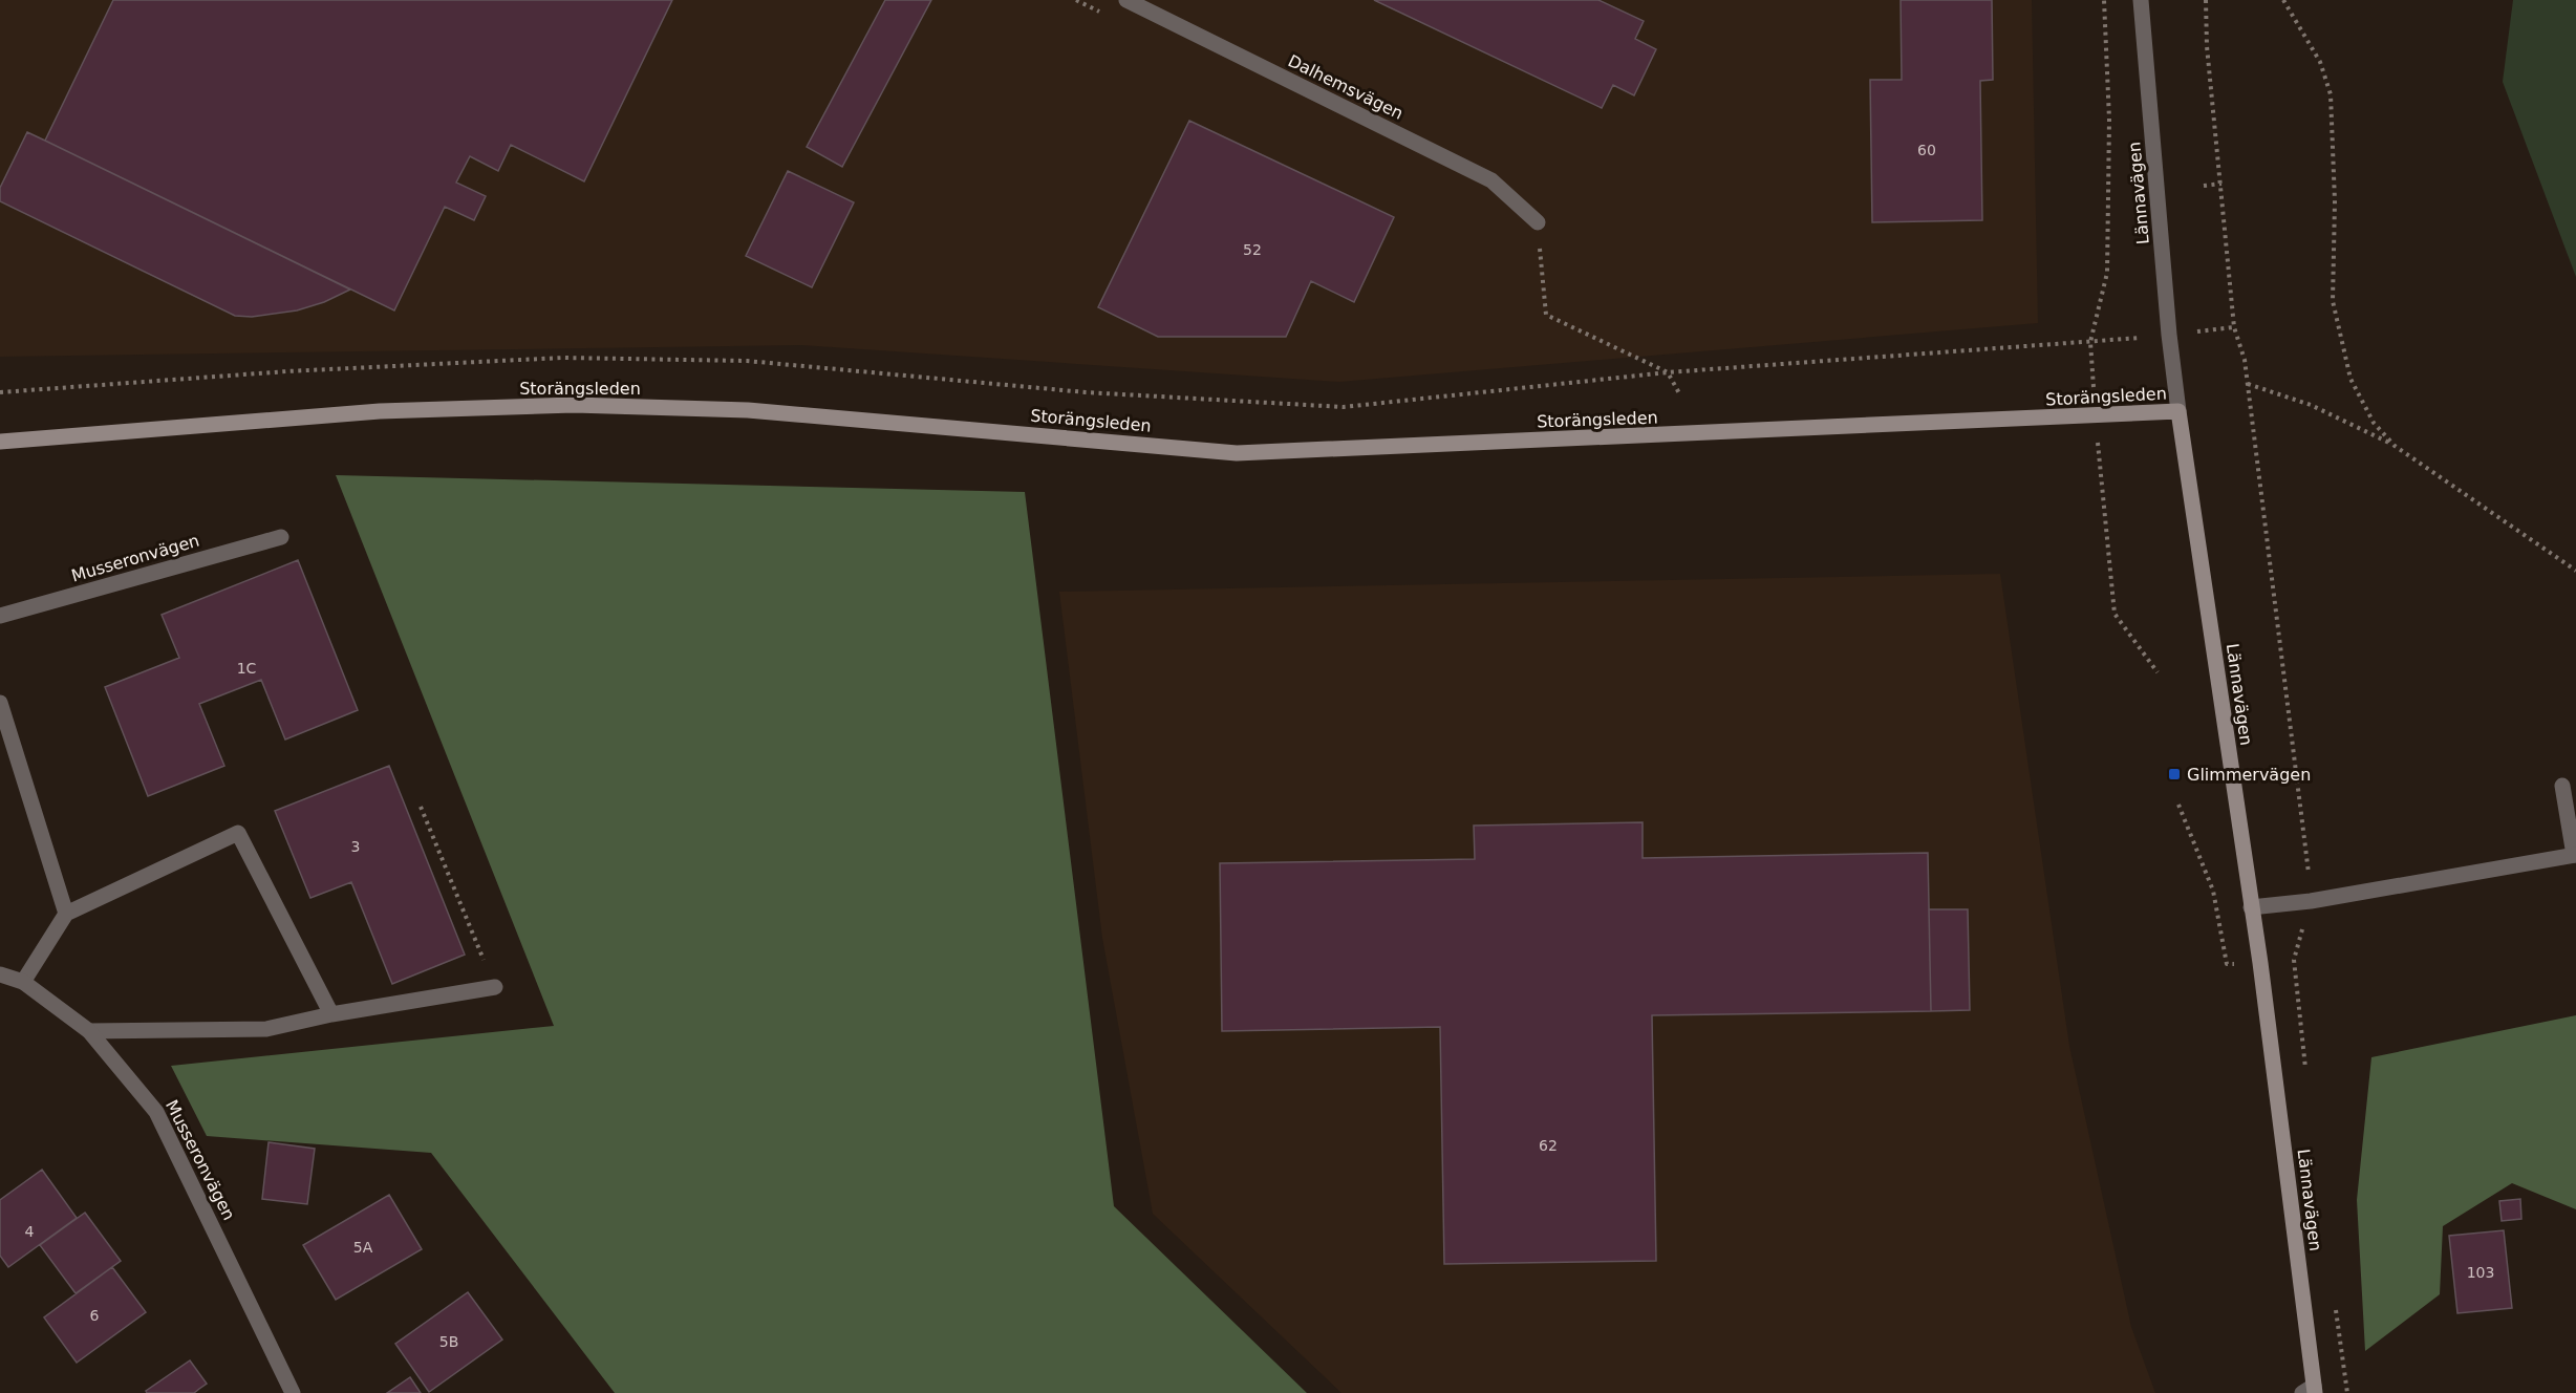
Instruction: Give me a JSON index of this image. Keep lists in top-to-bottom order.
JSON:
{
  "streets": {
    "main road": ["Lännavägen", "Storängsleden"],
    "street": ["Dalhemsvägen", "Musseronvägen"]
  },
  "crossings": [
    ["Lännavägen", "Storängsleden"]
  ],
  "places": {
    "transit": ["Glimmervägen"]
  },
  "house_numbers": [
    "60",
    "52",
    "1C",
    "3",
    "62",
    "4",
    "5A",
    "103",
    "6",
    "5B"
  ]
}
